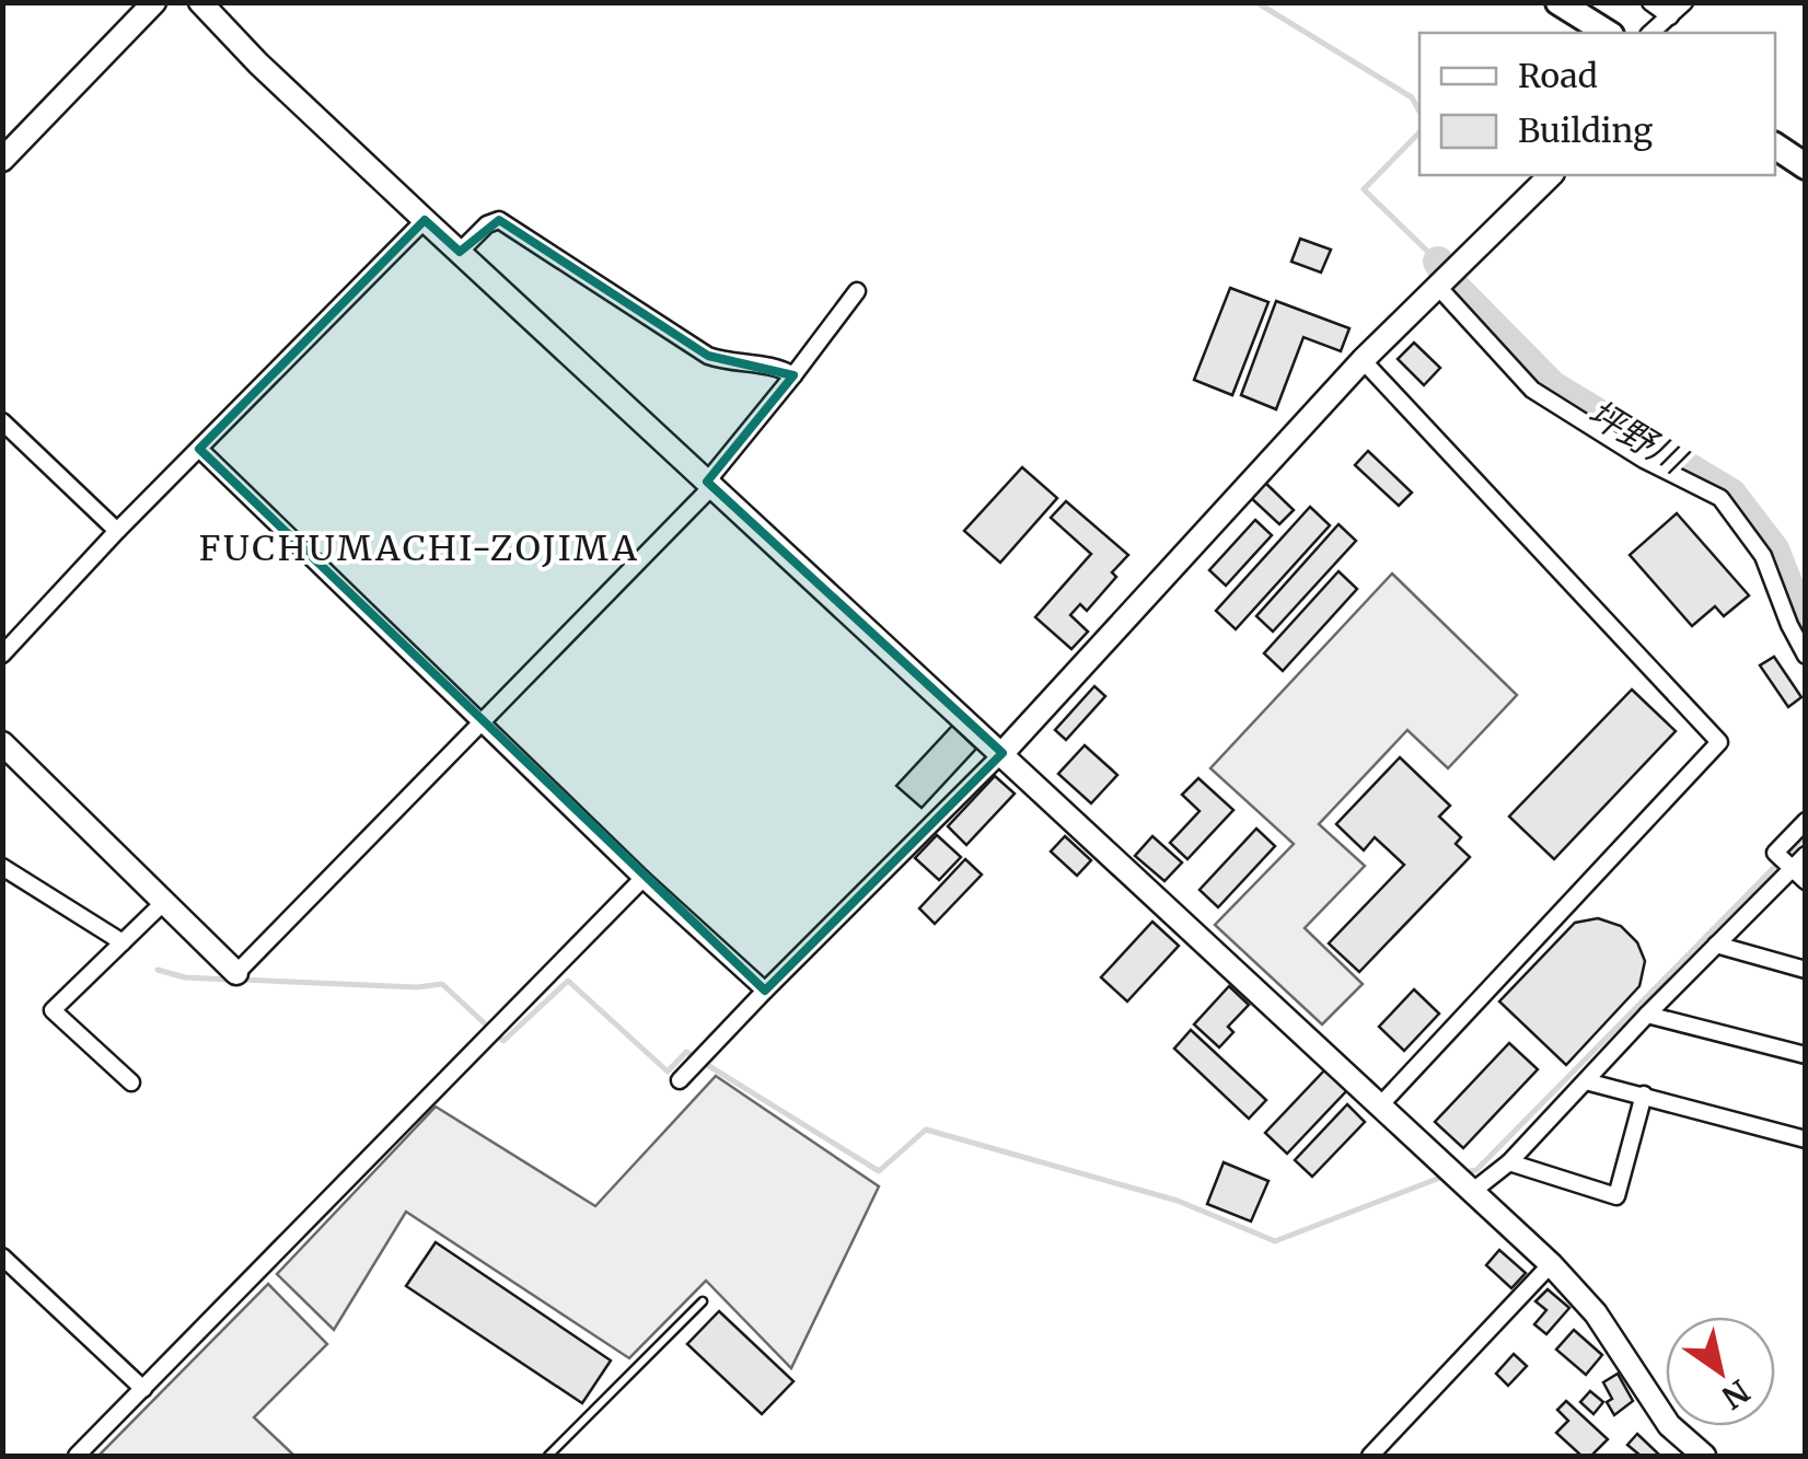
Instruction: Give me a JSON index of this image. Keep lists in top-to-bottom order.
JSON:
{
  "districts": ["FUCHUMACHI-ZOJIMA"],
  "water": ["坪野川"],
  "legend": ["Road", "Building"],
  "north": "bottom right"
}
